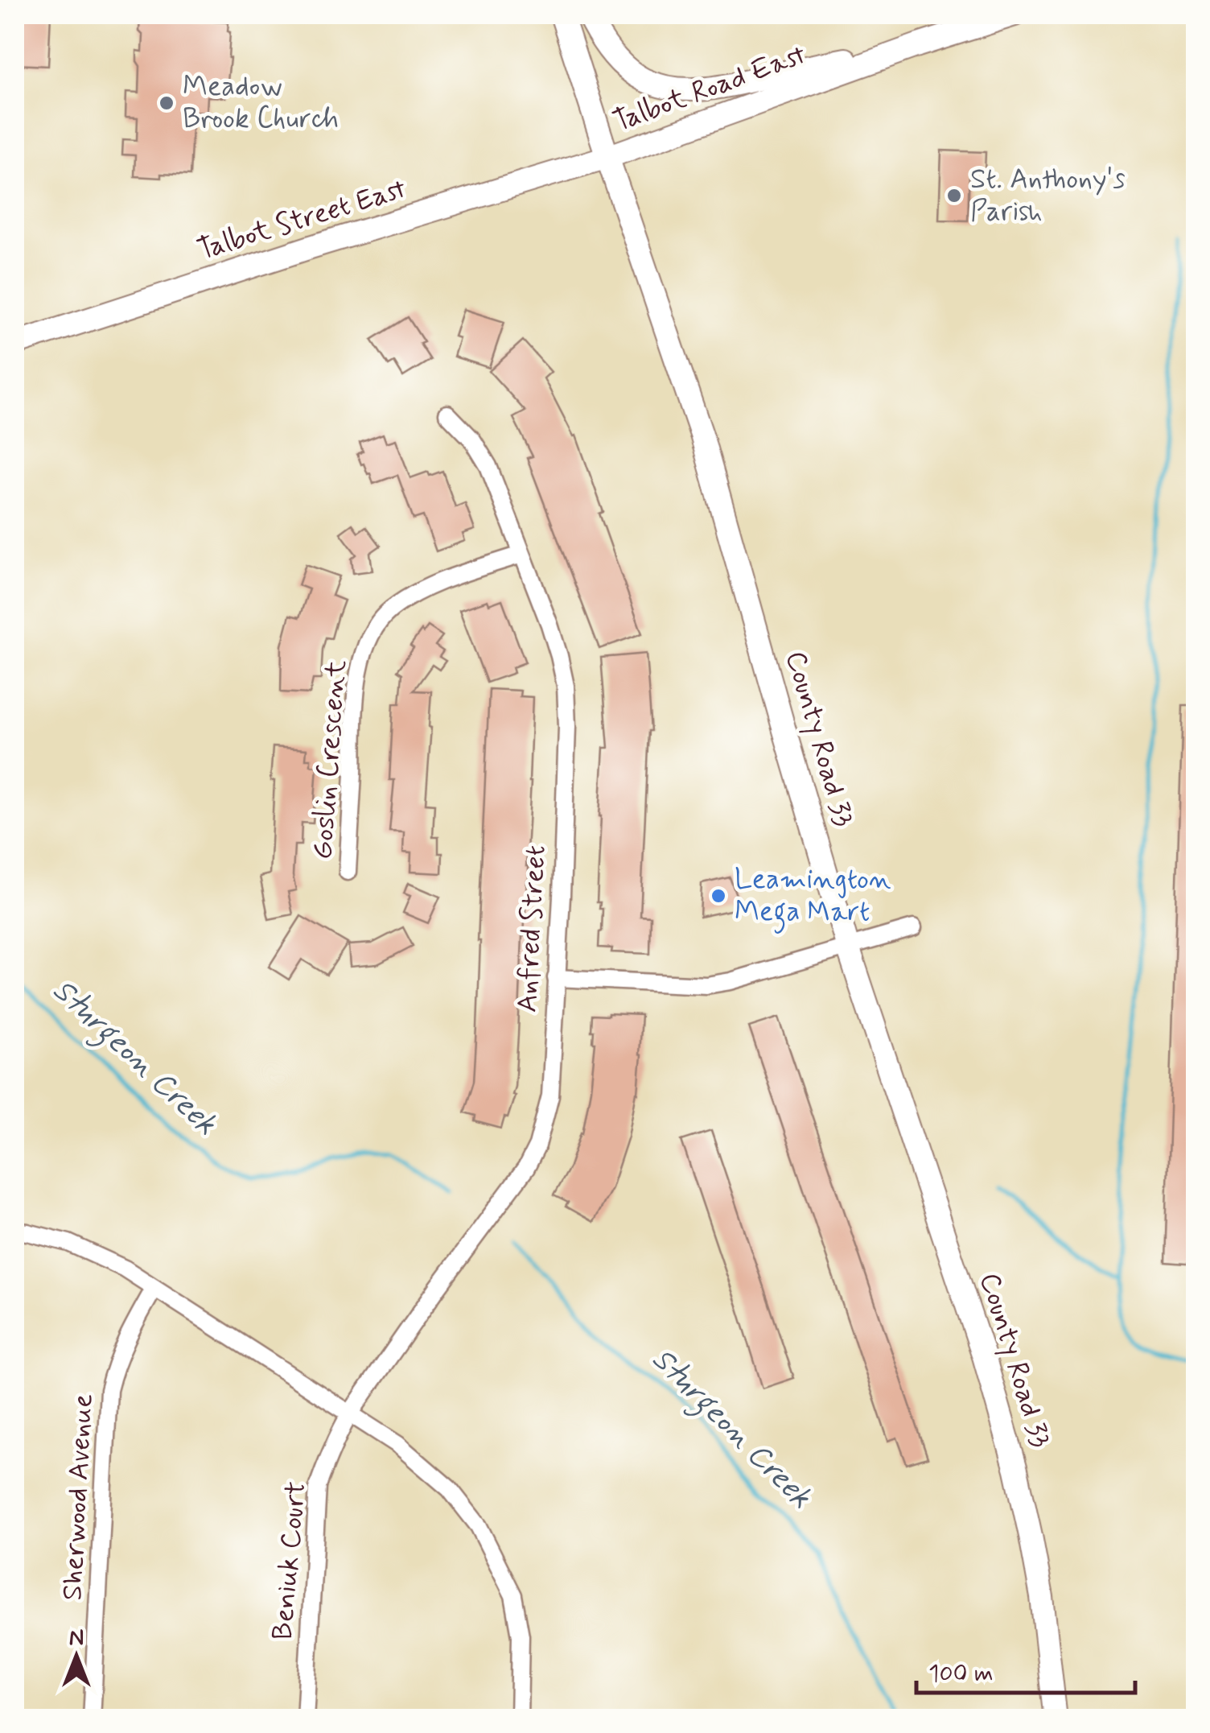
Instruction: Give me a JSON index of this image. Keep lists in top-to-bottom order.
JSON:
{
  "streets": {
    "main road": ["Talbot Road East", "Talbot Street East", "County Road 33"],
    "street": [
      "Goslin Crescent",
      "Anfred Street",
      "Sherwood Avenue",
      "Beniuk Court"
    ]
  },
  "crossings": [
    ["Talbot Road East", "Talbot Street East"],
    ["Talbot Road East", "County Road 33"],
    ["Talbot Street East", "County Road 33"],
    ["Goslin Crescent", "Anfred Street"],
    ["Anfred Street", "Beniuk Court"]
  ],
  "water": ["Sturgeon Creek"],
  "places": ["Meadow Brook Church", "St. Anthony's Parish", "Leamington Mega Mart"],
  "scale_bar": "100 m",
  "north": "top"
}
